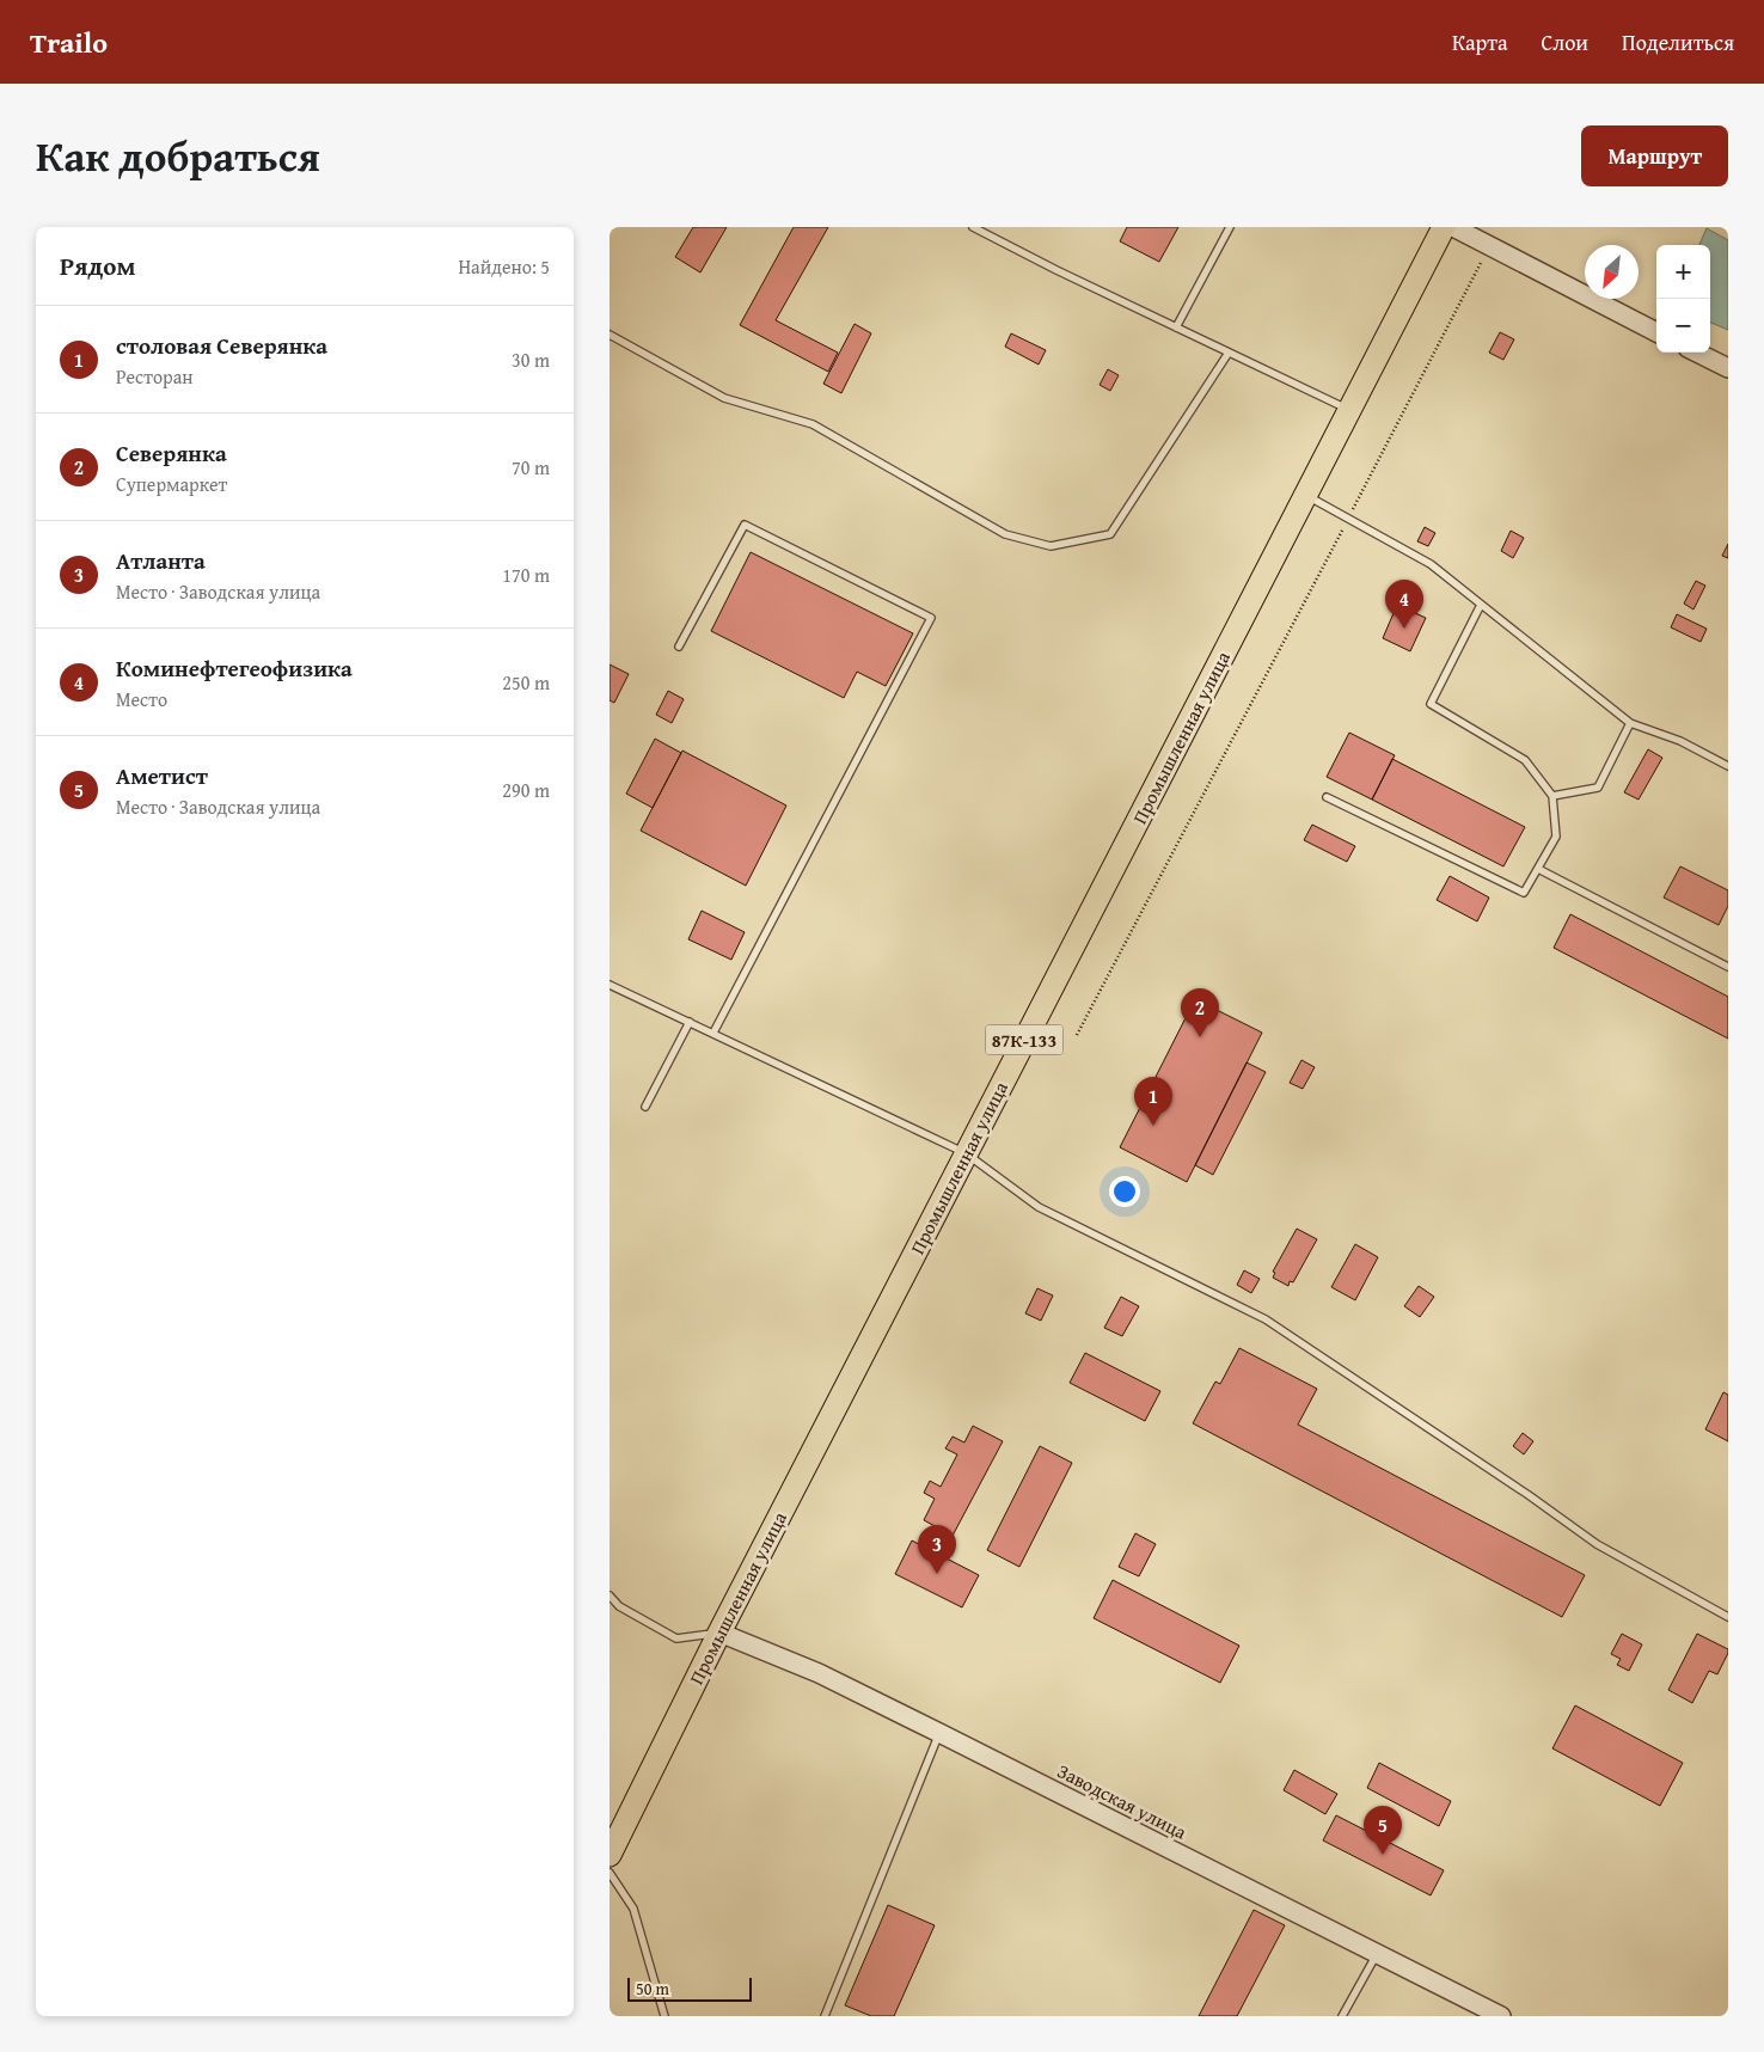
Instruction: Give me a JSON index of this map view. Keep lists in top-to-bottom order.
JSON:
{
  "streets": {
    "main road": ["Промышленная улица", "87К-133"],
    "street": ["Заводская улица"]
  },
  "crossings": [
    ["Промышленная улица", "Заводская улица"]
  ],
  "scale_bar": "50 m",
  "north": "bottom left",
  "page": {
    "header": "Trailo",
    "nav": ["Карта", "Слои", "Поделиться"],
    "title": "Как добраться",
    "buttons": "Маршрут",
    "heading": ["Рядом", "Найдено: 5"],
    "map_buttons": ["+", "−"],
    "list": [
      {
        "mark": "1",
        "name": "столовая Северянка",
        "note": "Ресторан",
        "value": "30 m"
      },
      {
        "mark": "2",
        "name": "Северянка",
        "note": "Супермаркет",
        "value": "70 m"
      },
      {
        "mark": "3",
        "name": "Атланта",
        "note": "Место · Заводская улица",
        "value": "170 m"
      },
      {
        "mark": "4",
        "name": "Коминефтегеофизика",
        "note": "Место",
        "value": "250 m"
      },
      {
        "mark": "5",
        "name": "Аметист",
        "note": "Место · Заводская улица",
        "value": "290 m"
      }
    ],
    "pins": [
      "4",
      "2",
      "1",
      "3",
      "5"
    ],
    "scale": "50 m"
  }
}
